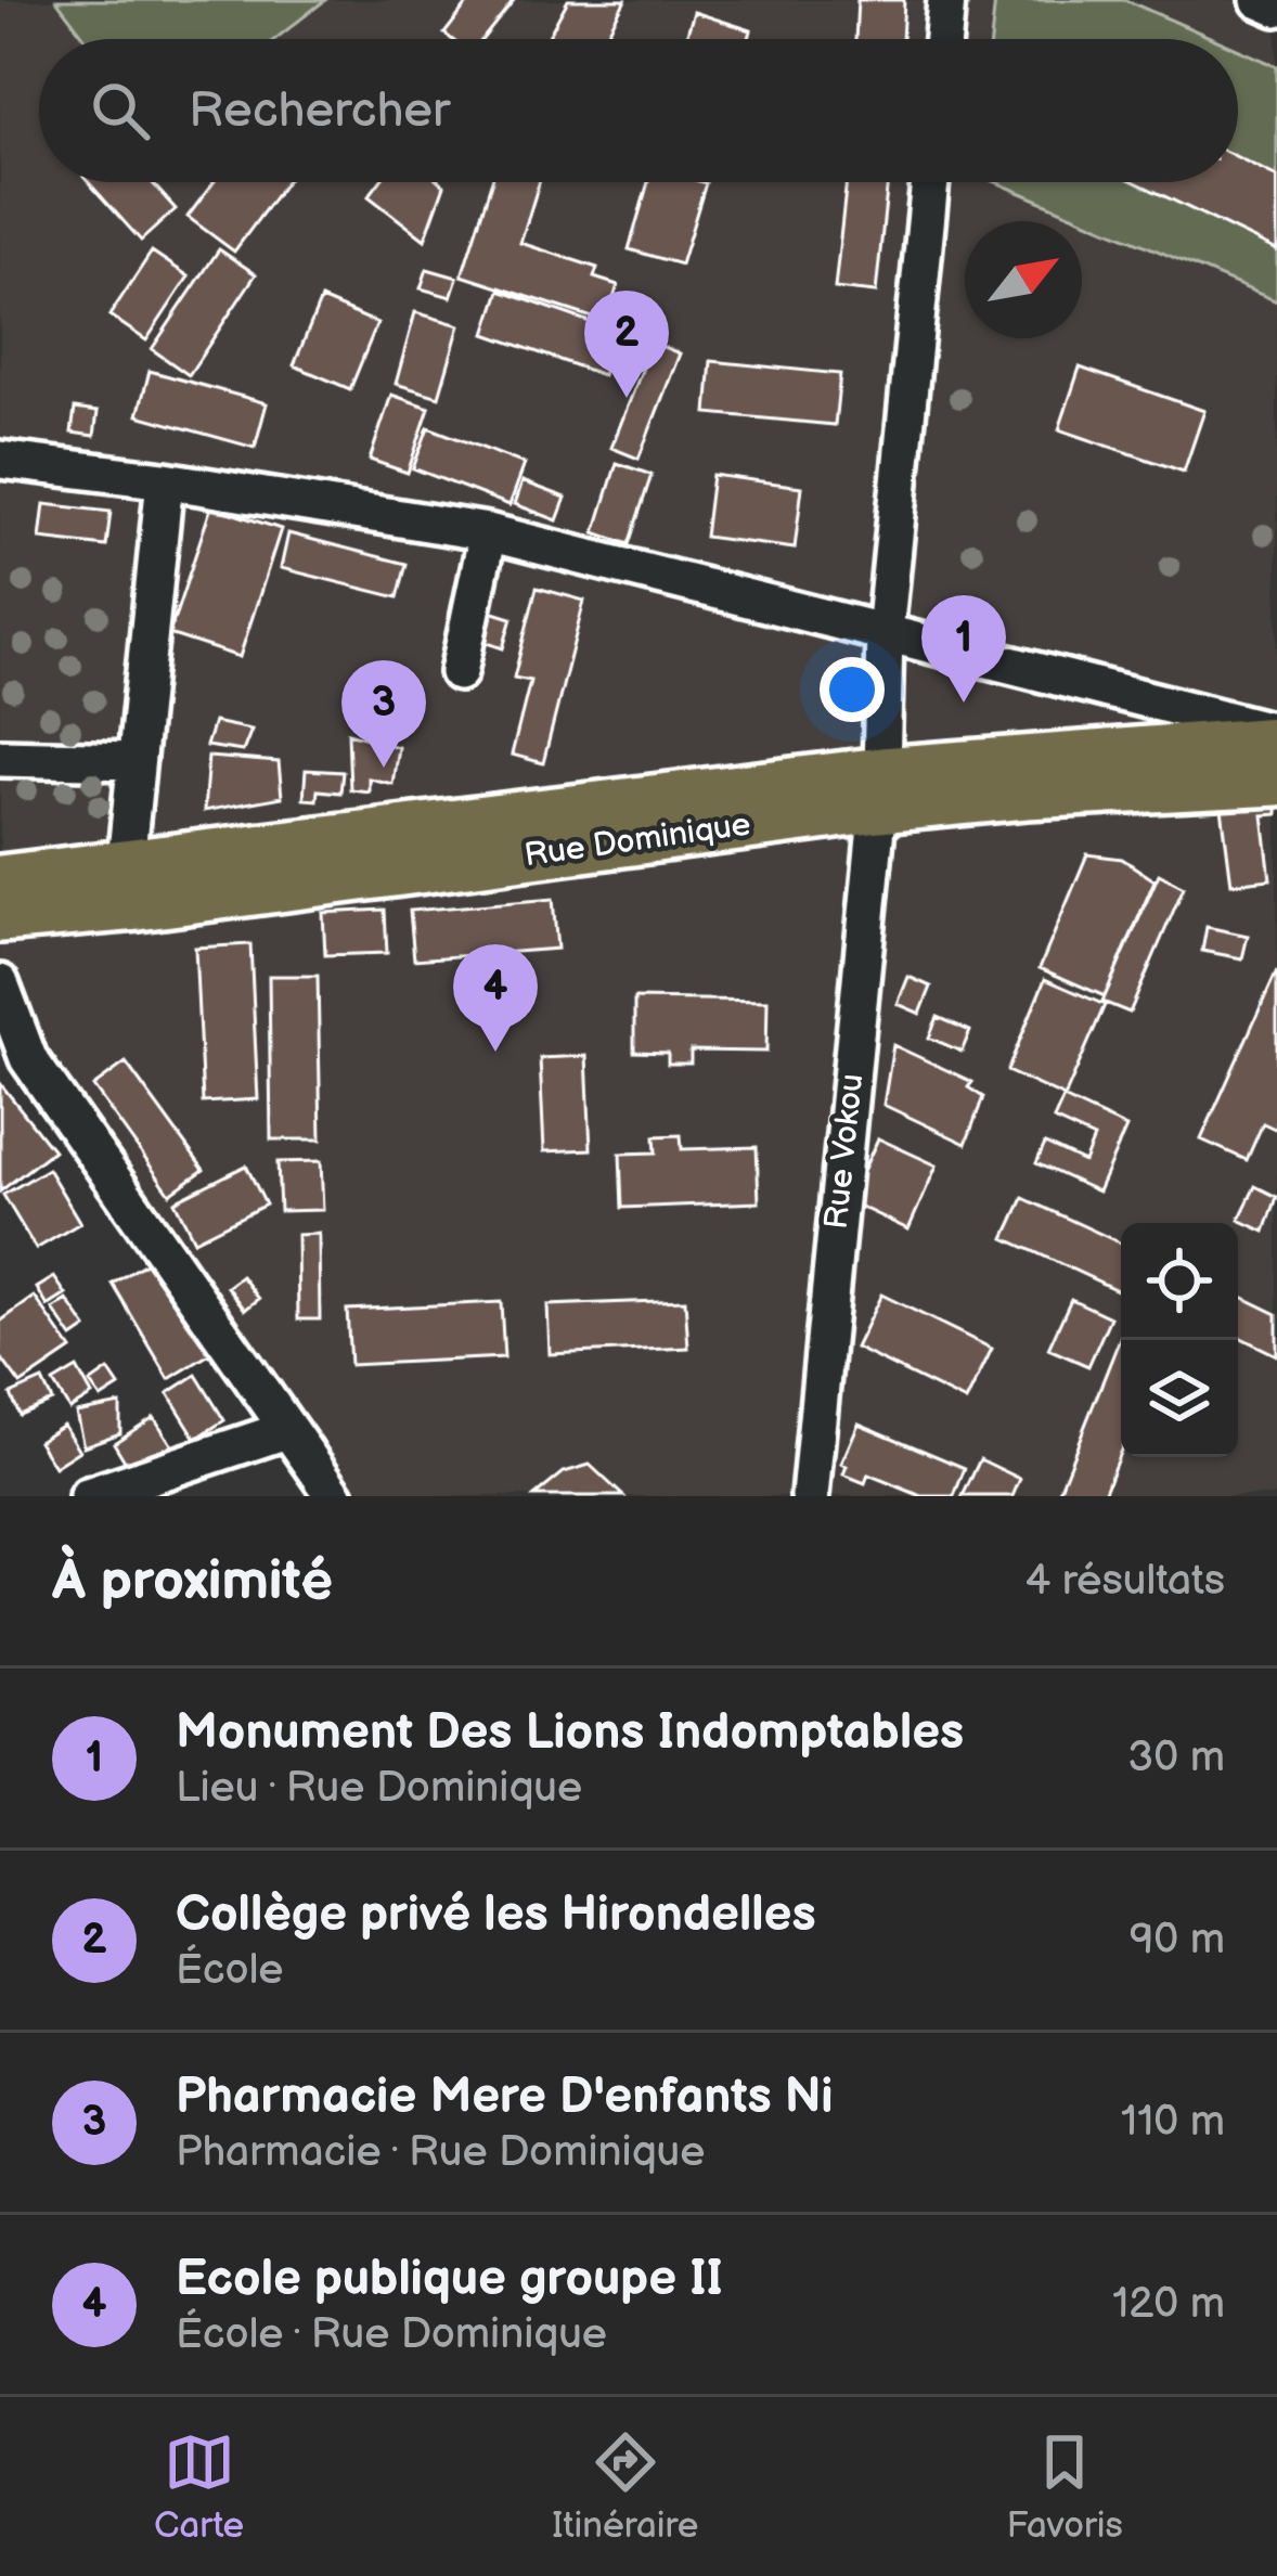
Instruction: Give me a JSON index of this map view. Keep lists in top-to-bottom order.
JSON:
{
  "streets": {
    "main road": ["Rue Dominique"],
    "street": ["Rue Vokou"]
  },
  "crossings": [
    ["Rue Dominique", "Rue Vokou"]
  ],
  "north": "top right",
  "page": {
    "search": "Rechercher",
    "pins": [
      "2",
      "1",
      "3",
      "4"
    ],
    "heading": ["À proximité", "4 résultats"],
    "list": [
      {
        "mark": "1",
        "name": "Monument Des Lions Indomptables",
        "note": "Lieu · Rue Dominique",
        "value": "30 m"
      },
      {
        "mark": "2",
        "name": "Collège privé les Hirondelles",
        "note": "École",
        "value": "90 m"
      },
      {
        "mark": "3",
        "name": "Pharmacie Mere D'enfants Ni",
        "note": "Pharmacie · Rue Dominique",
        "value": "110 m"
      },
      {
        "mark": "4",
        "name": "Ecole publique groupe II",
        "note": "École · Rue Dominique",
        "value": "120 m"
      }
    ],
    "nav": ["Carte", "Itinéraire", "Favoris"]
  }
}
